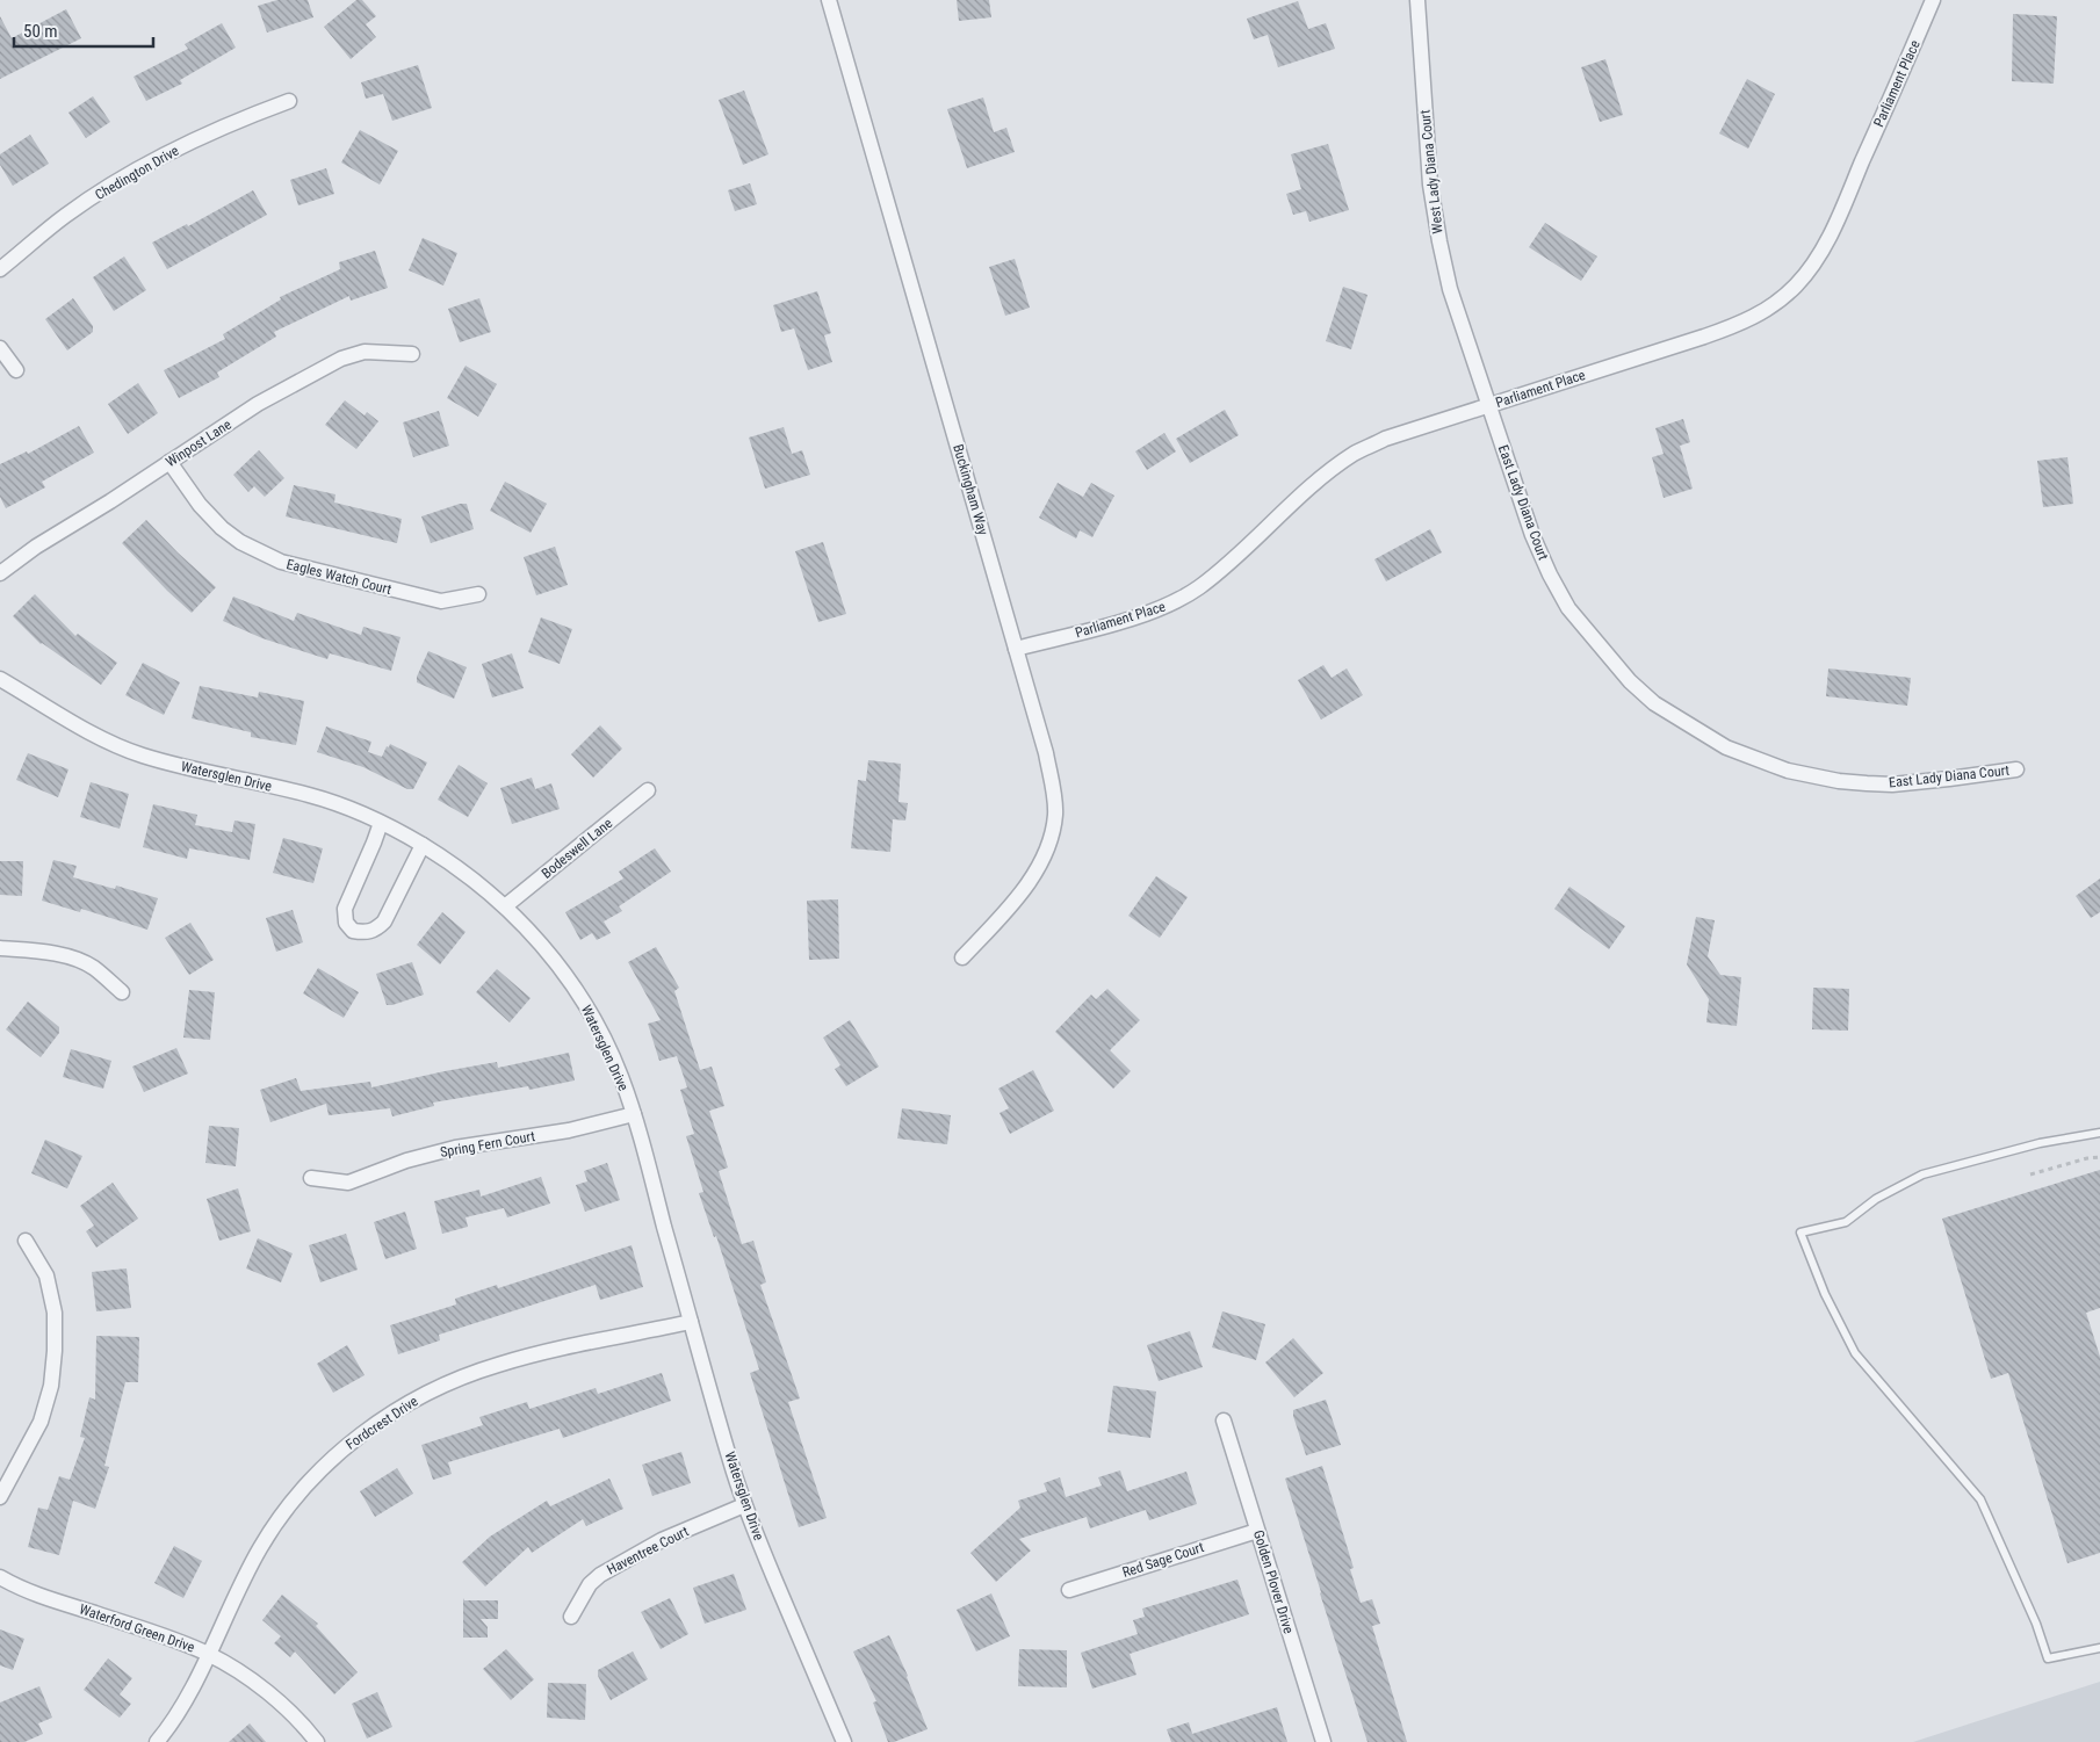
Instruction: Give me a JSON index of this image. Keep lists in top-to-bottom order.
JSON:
{
  "streets": {
    "street": [
      "Parliament Place",
      "West Lady Diana Court",
      "Chedington Drive",
      "Winpost Lane",
      "Buckingham Way",
      "East Lady Diana Court",
      "Eagles Watch Court",
      "Watersglen Drive",
      "Bodeswell Lane",
      "Spring Fern Court",
      "Fordcrest Drive",
      "Haventree Court",
      "Red Sage Court",
      "Golden Plover Drive",
      "Waterford Green Drive"
    ]
  },
  "crossings": [
    ["Parliament Place", "West Lady Diana Court"],
    ["Parliament Place", "Buckingham Way"],
    ["Parliament Place", "East Lady Diana Court"],
    ["West Lady Diana Court", "East Lady Diana Court"],
    ["Winpost Lane", "Eagles Watch Court"],
    ["Watersglen Drive", "Bodeswell Lane"],
    ["Watersglen Drive", "Spring Fern Court"],
    ["Watersglen Drive", "Fordcrest Drive"],
    ["Watersglen Drive", "Haventree Court"],
    ["Fordcrest Drive", "Waterford Green Drive"],
    ["Red Sage Court", "Golden Plover Drive"]
  ],
  "scale_bar": "50 m"
}
